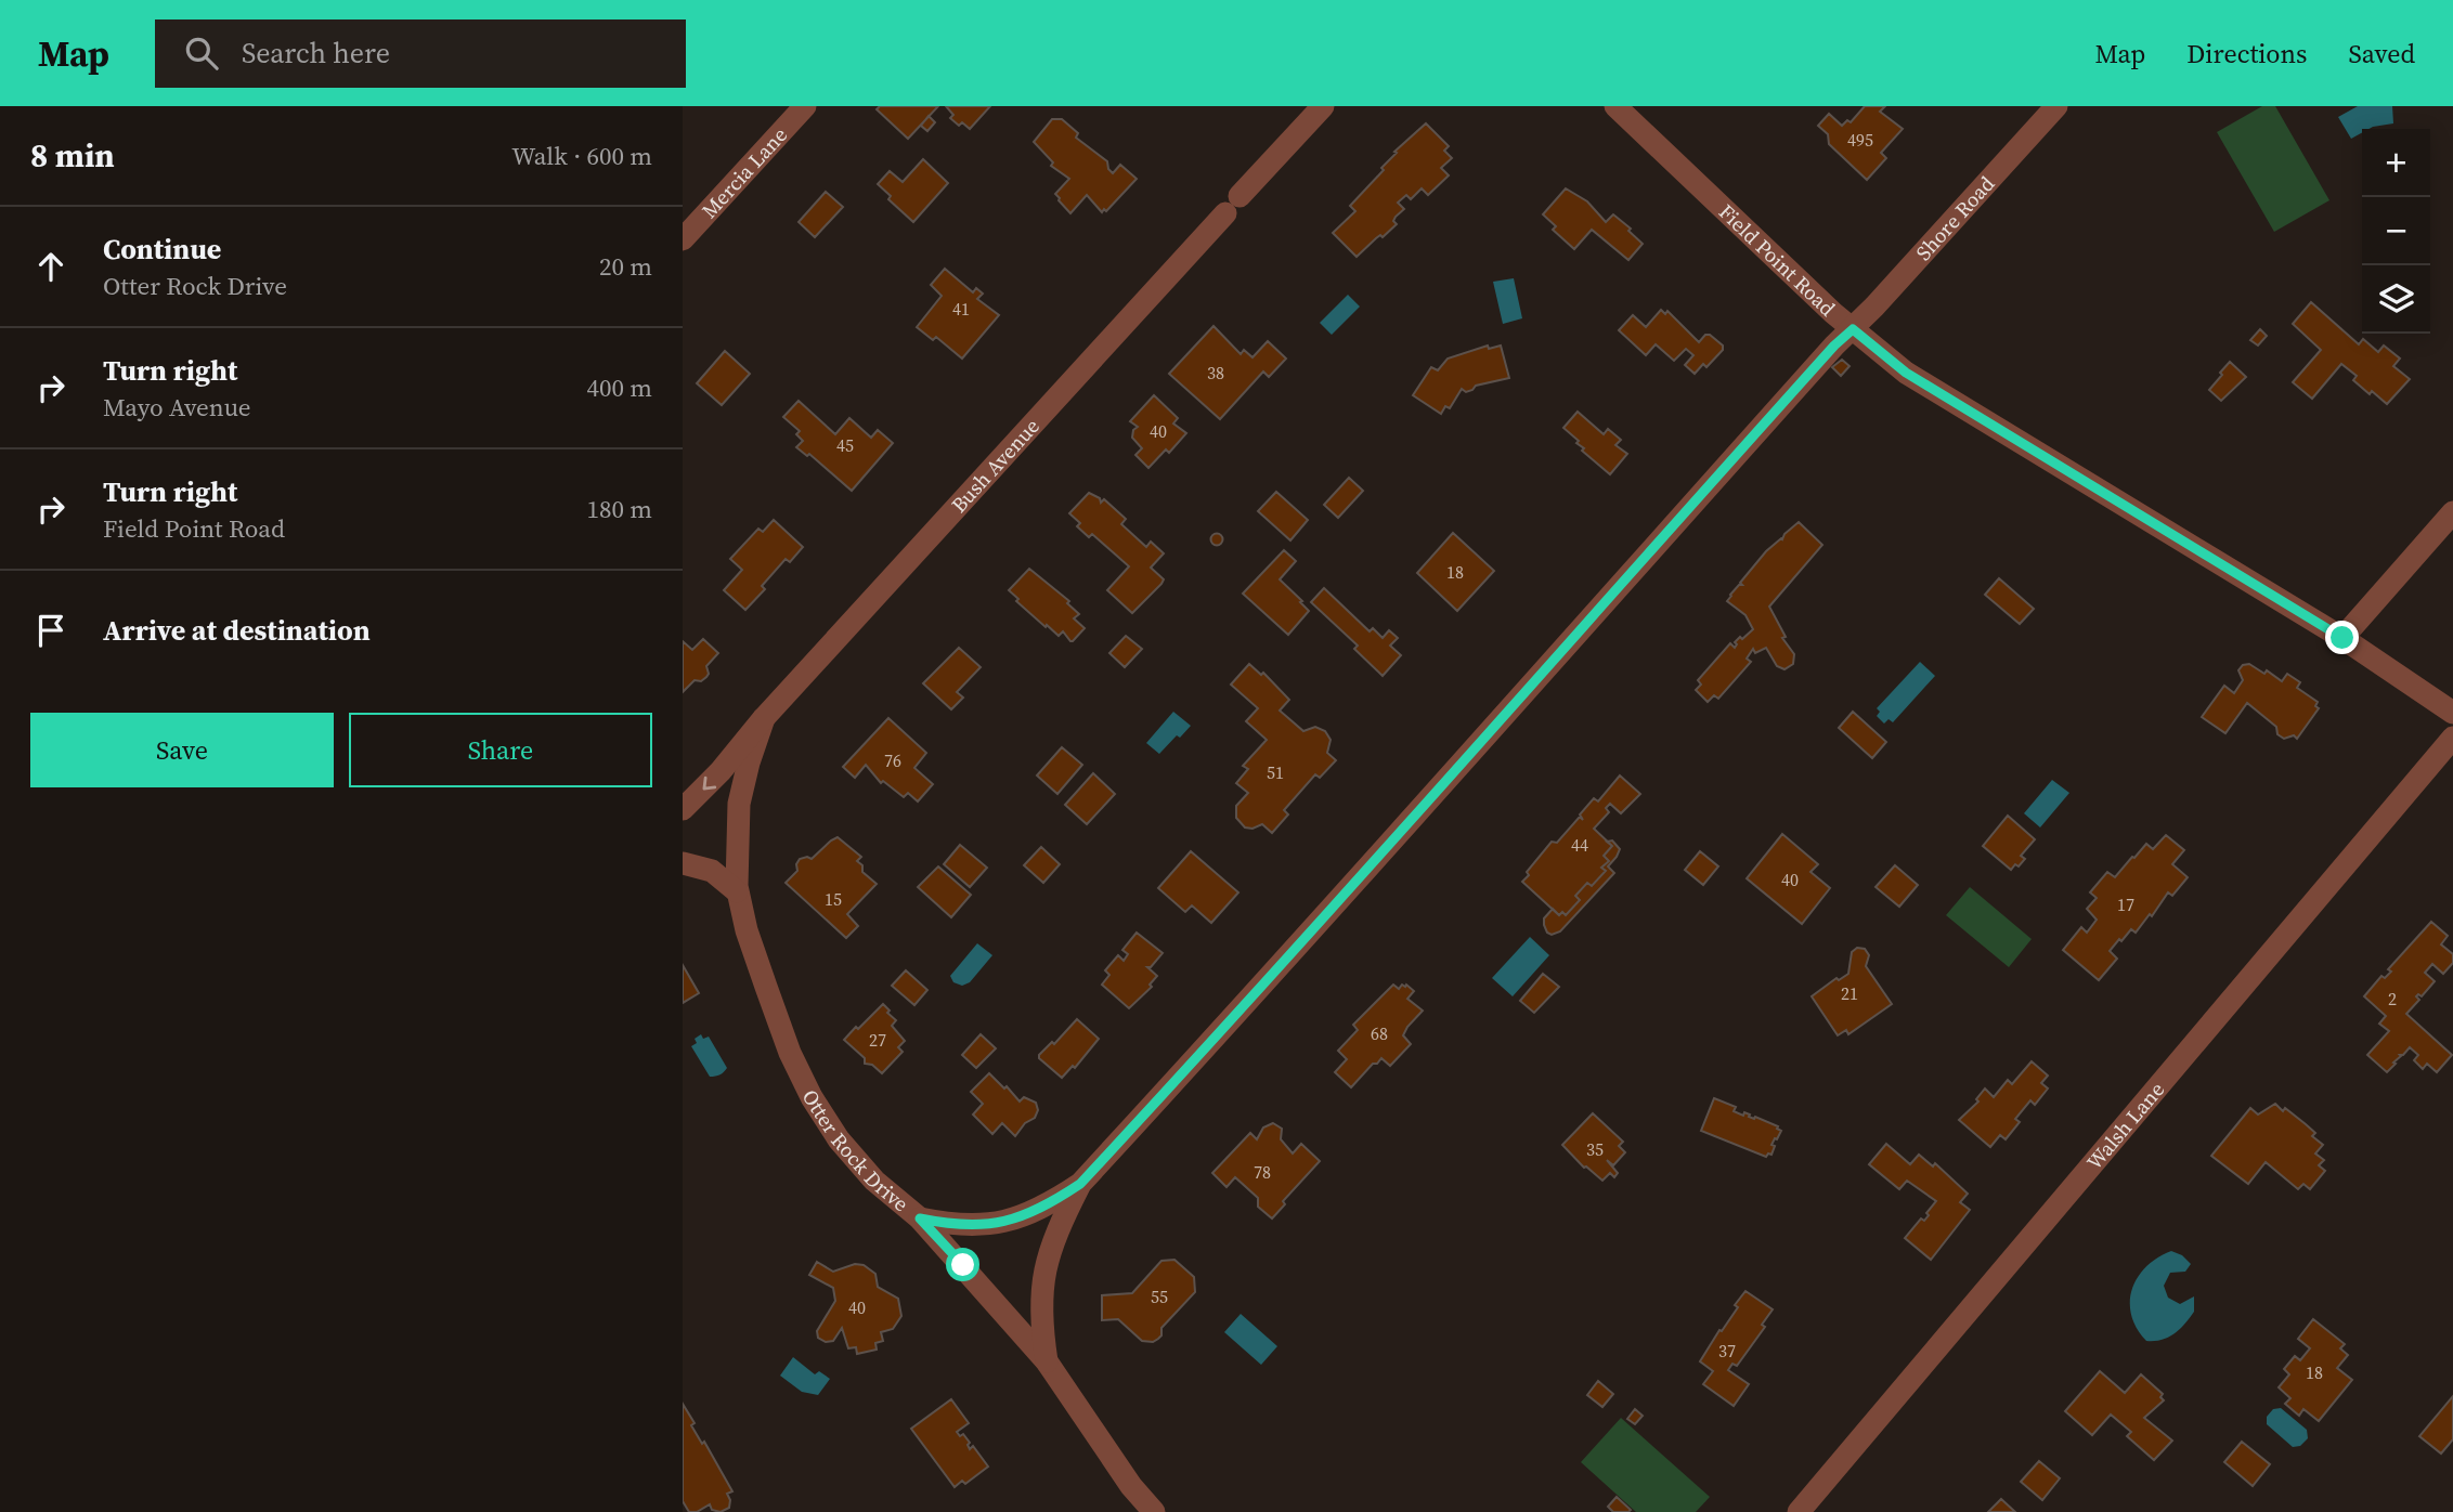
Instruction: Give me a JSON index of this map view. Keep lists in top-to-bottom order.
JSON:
{
  "streets": {
    "street": [
      "Mercia Lane",
      "Shore Road",
      "Field Point Road",
      "Bush Avenue",
      "Walsh Lane",
      "Otter Rock Drive"
    ]
  },
  "crossings": [
    ["Shore Road", "Field Point Road"],
    ["Bush Avenue", "Otter Rock Drive"]
  ],
  "house_numbers": [
    "495",
    "41",
    "38",
    "40",
    "45",
    "18",
    "76",
    "51",
    "44",
    "40",
    "15",
    "17",
    "21",
    "2",
    "68",
    "27",
    "35",
    "78",
    "55",
    "40",
    "37",
    "18"
  ],
  "page": {
    "header": "Map",
    "search": "Search here",
    "nav": ["Map", "Directions", "Saved"],
    "heading": ["8 min", "Walk · 600 m"],
    "map_buttons": ["+", "−"],
    "list": [
      ["Continue", "Otter Rock Drive", "20 m"],
      ["Turn right", "Mayo Avenue", "400 m"],
      ["Turn right", "Field Point Road", "180 m"],
      "Arrive at destination"
    ],
    "buttons": ["Save", "Share"]
  }
}
